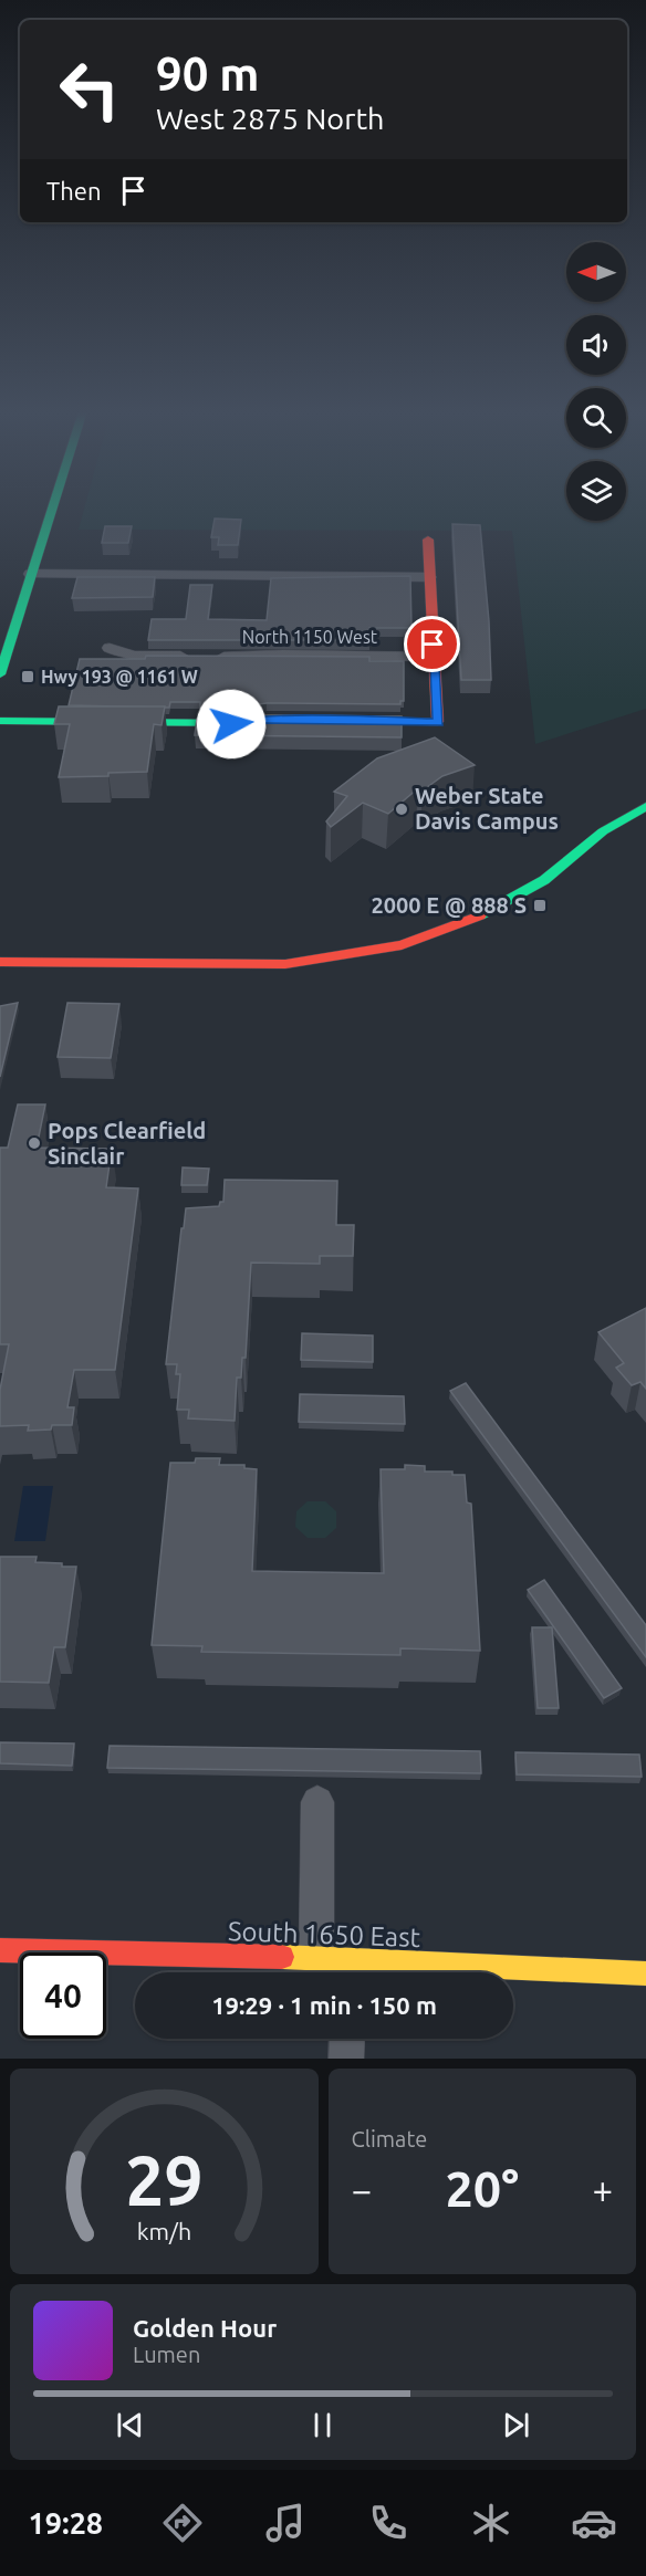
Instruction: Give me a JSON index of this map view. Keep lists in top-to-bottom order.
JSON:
{
  "streets": {
    "street": ["North 1150 West", "South 1650 East"]
  },
  "places": {
    "transit": ["Hwy 193 @ 1161 W", "2000 E @ 888 S"],
    "other": ["Weber State Davis Campus", "Pops Clearfield Sinclair"]
  },
  "north": "left",
  "page": {
    "turn": ["90 m", "West 2875 North"],
    "then": "Then",
    "limit": "40",
    "trip": "19:29 · 1 min · 150 m",
    "tile": "Climate",
    "heat": ["−", "20°", "+"],
    "song": ["Golden Hour", "Lumen"],
    "tabs": "19:28",
    "gauge": ["29", "km/h"]
  }
}
